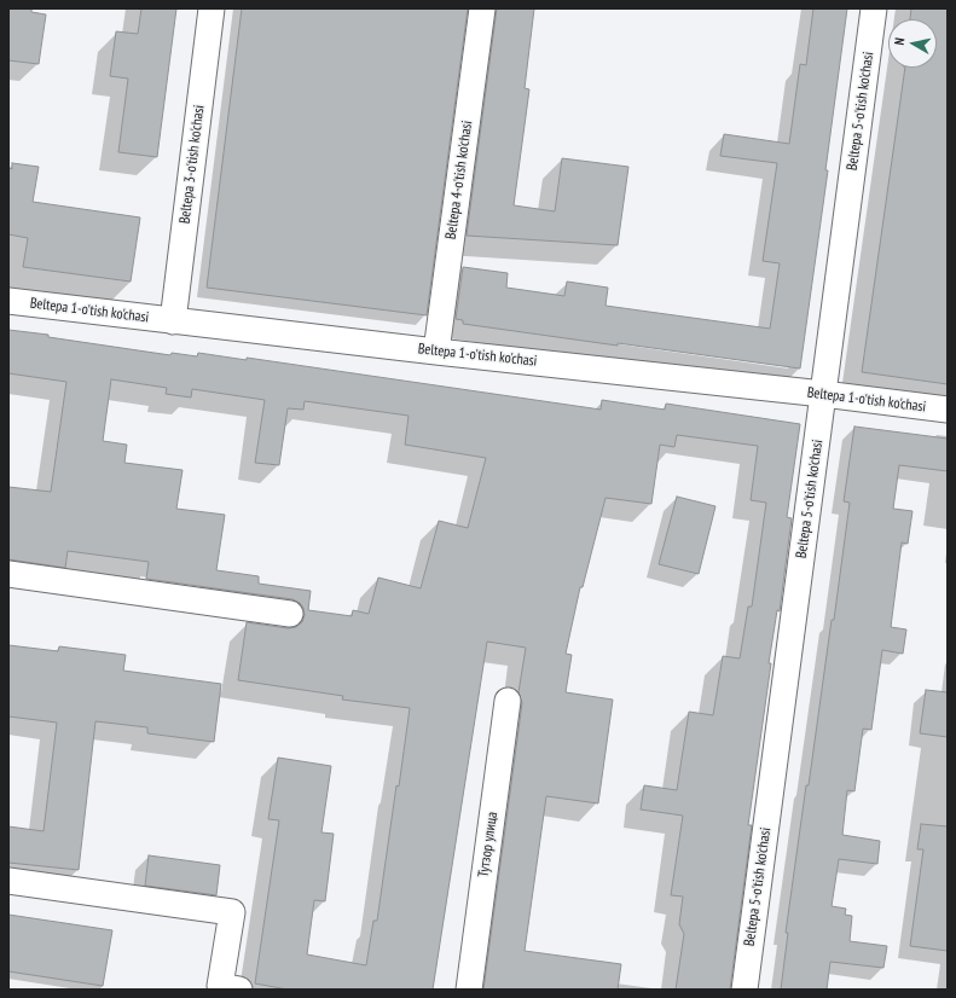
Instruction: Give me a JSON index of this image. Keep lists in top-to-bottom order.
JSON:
{
  "streets": {
    "street": [
      "Beltepa 5-o'tish ko'chasi",
      "Beltepa 3-o'tish ko'chasi",
      "Beltepa 4-o'tish ko'chasi",
      "Beltepa 1-o'tish ko'chasi",
      "Тутзор улица"
    ]
  },
  "crossings": [
    ["Beltepa 5-o'tish ko'chasi", "Beltepa 1-o'tish ko'chasi"],
    ["Beltepa 3-o'tish ko'chasi", "Beltepa 1-o'tish ko'chasi"],
    ["Beltepa 4-o'tish ko'chasi", "Beltepa 1-o'tish ko'chasi"]
  ],
  "north": "left"
}
